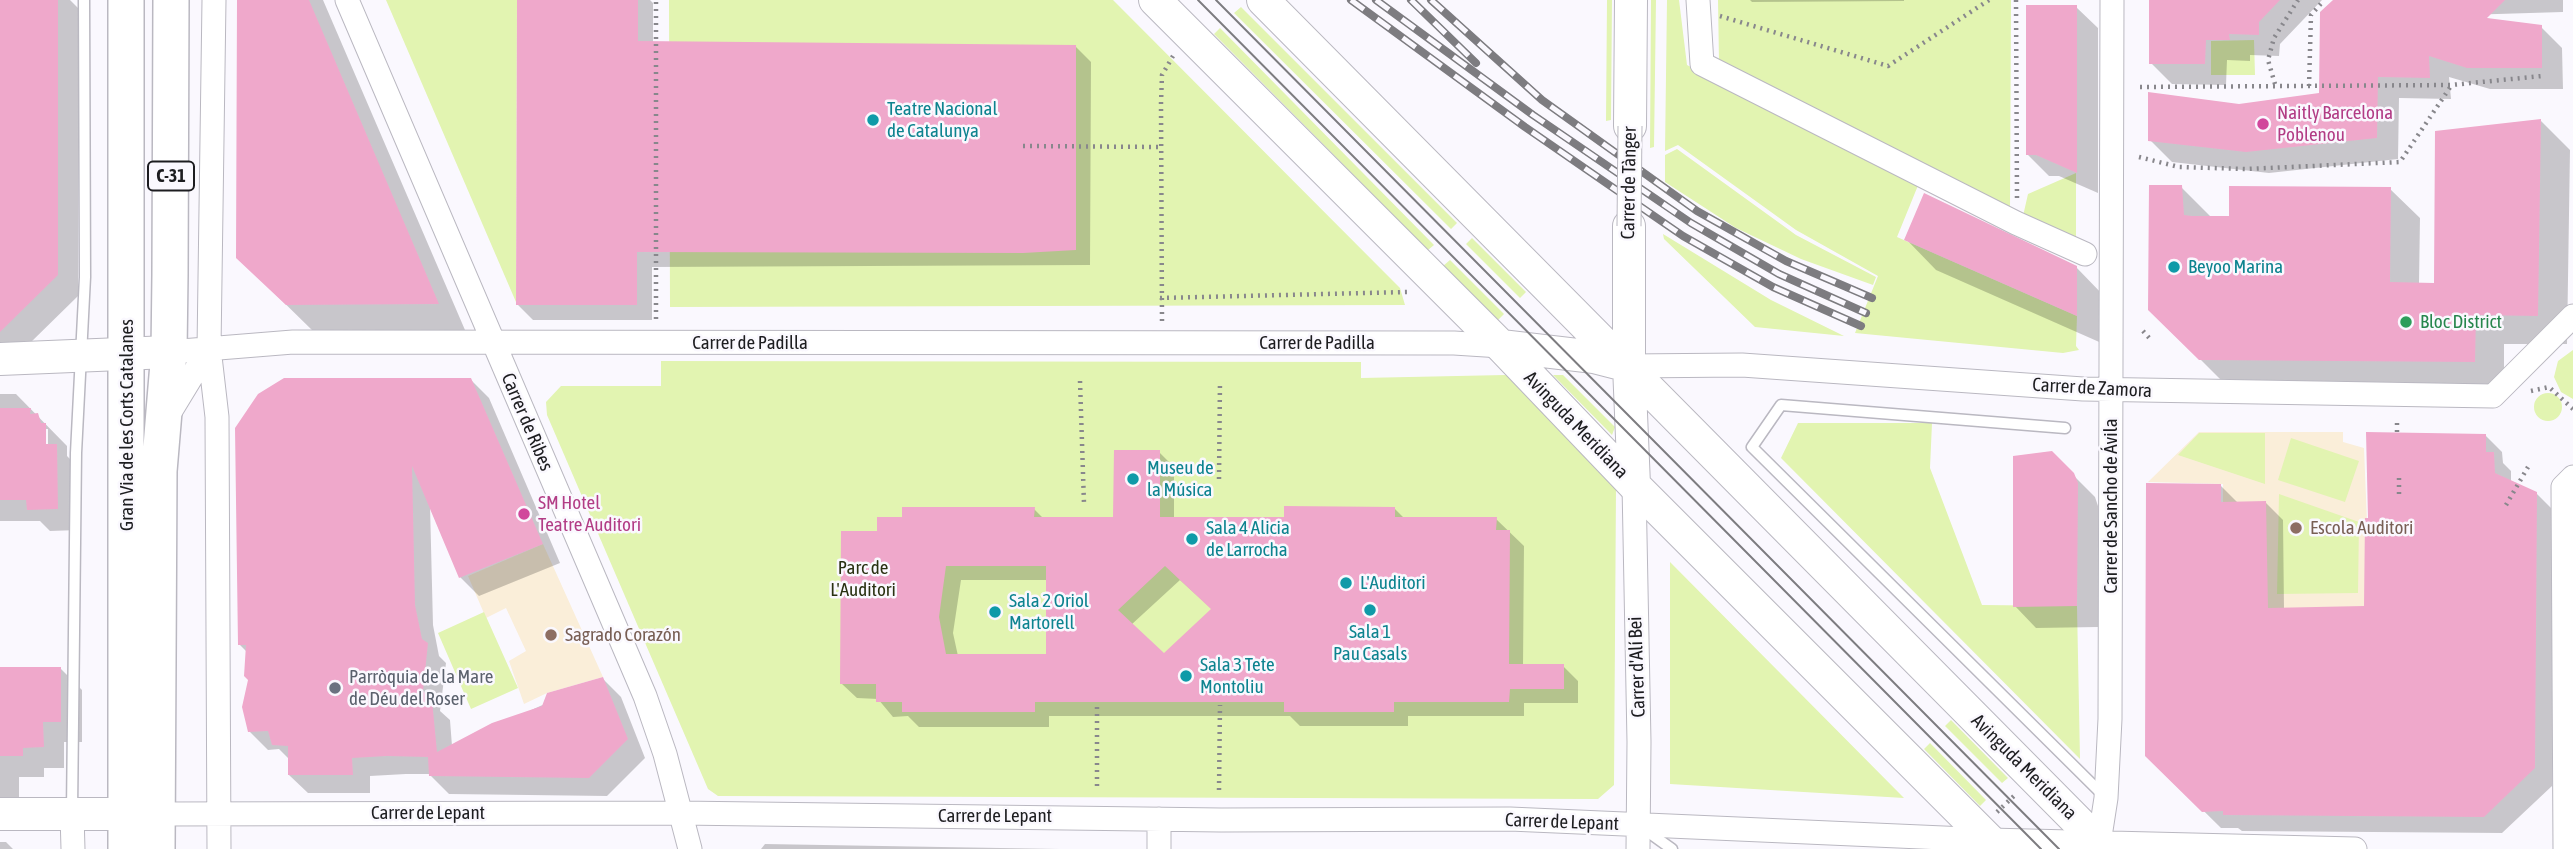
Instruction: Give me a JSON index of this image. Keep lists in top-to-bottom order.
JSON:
{
  "streets": {
    "main road": ["C-31", "Gran Via de les Corts Catalanes"],
    "street": [
      "Carrer de Tànger",
      "Carrer de Padilla",
      "Carrer de Zamora",
      "Carrer de Ribes",
      "Avinguda Meridiana",
      "Carrer de Sancho de Ávila",
      "Carrer d'Alí Bei",
      "Carrer de Lepant"
    ]
  },
  "crossings": [
    ["Carrer de Tànger", "Carrer de Zamora"],
    ["Carrer de Tànger", "Avinguda Meridiana"],
    ["Carrer de Tànger", "Carrer d'Alí Bei"],
    ["Carrer de Padilla", "Carrer de Ribes"],
    ["Carrer de Padilla", "Gran Via de les Corts Catalanes"],
    ["Carrer de Padilla", "Avinguda Meridiana"],
    ["Carrer de Zamora", "Avinguda Meridiana"],
    ["Carrer de Zamora", "Carrer de Sancho de Ávila"],
    ["Carrer de Ribes", "Carrer de Lepant"],
    ["Gran Via de les Corts Catalanes", "Carrer de Lepant"],
    ["Avinguda Meridiana", "Carrer de Sancho de Ávila"],
    ["Avinguda Meridiana", "Carrer d'Alí Bei"],
    ["Avinguda Meridiana", "Carrer de Lepant"],
    ["Carrer de Sancho de Ávila", "Carrer de Lepant"],
    ["Carrer d'Alí Bei", "Carrer de Lepant"]
  ],
  "parks": ["Parc de L'Auditori"],
  "places": [
    "Teatre Nacional de Catalunya",
    "Naitly Barcelona Poblenou",
    "Beyoo Marina",
    "Bloc District",
    "Museu de la Música",
    "SM Hotel Teatre Auditori",
    "Escola Auditori",
    "Sala 4 Alicia de Larrocha",
    "L'Auditori",
    "Sala 1 Pau Casals",
    "Sala 2 Oriol Martorell",
    "Sagrado Corazón",
    "Sala 3 Tete Montoliu",
    "Parròquia de la Mare de Déu del Roser"
  ]
}
